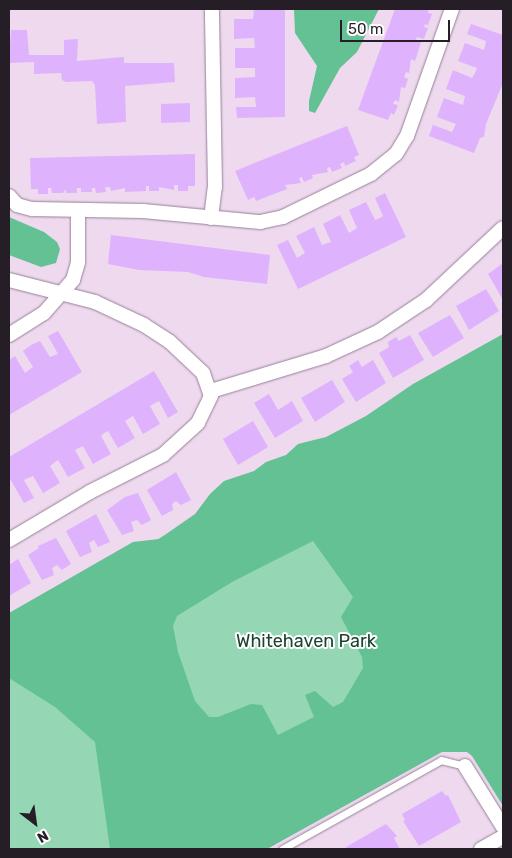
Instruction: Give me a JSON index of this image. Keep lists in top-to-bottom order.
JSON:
{
  "parks": ["Whitehaven Park"],
  "scale_bar": "50 m",
  "north": "bottom right"
}
